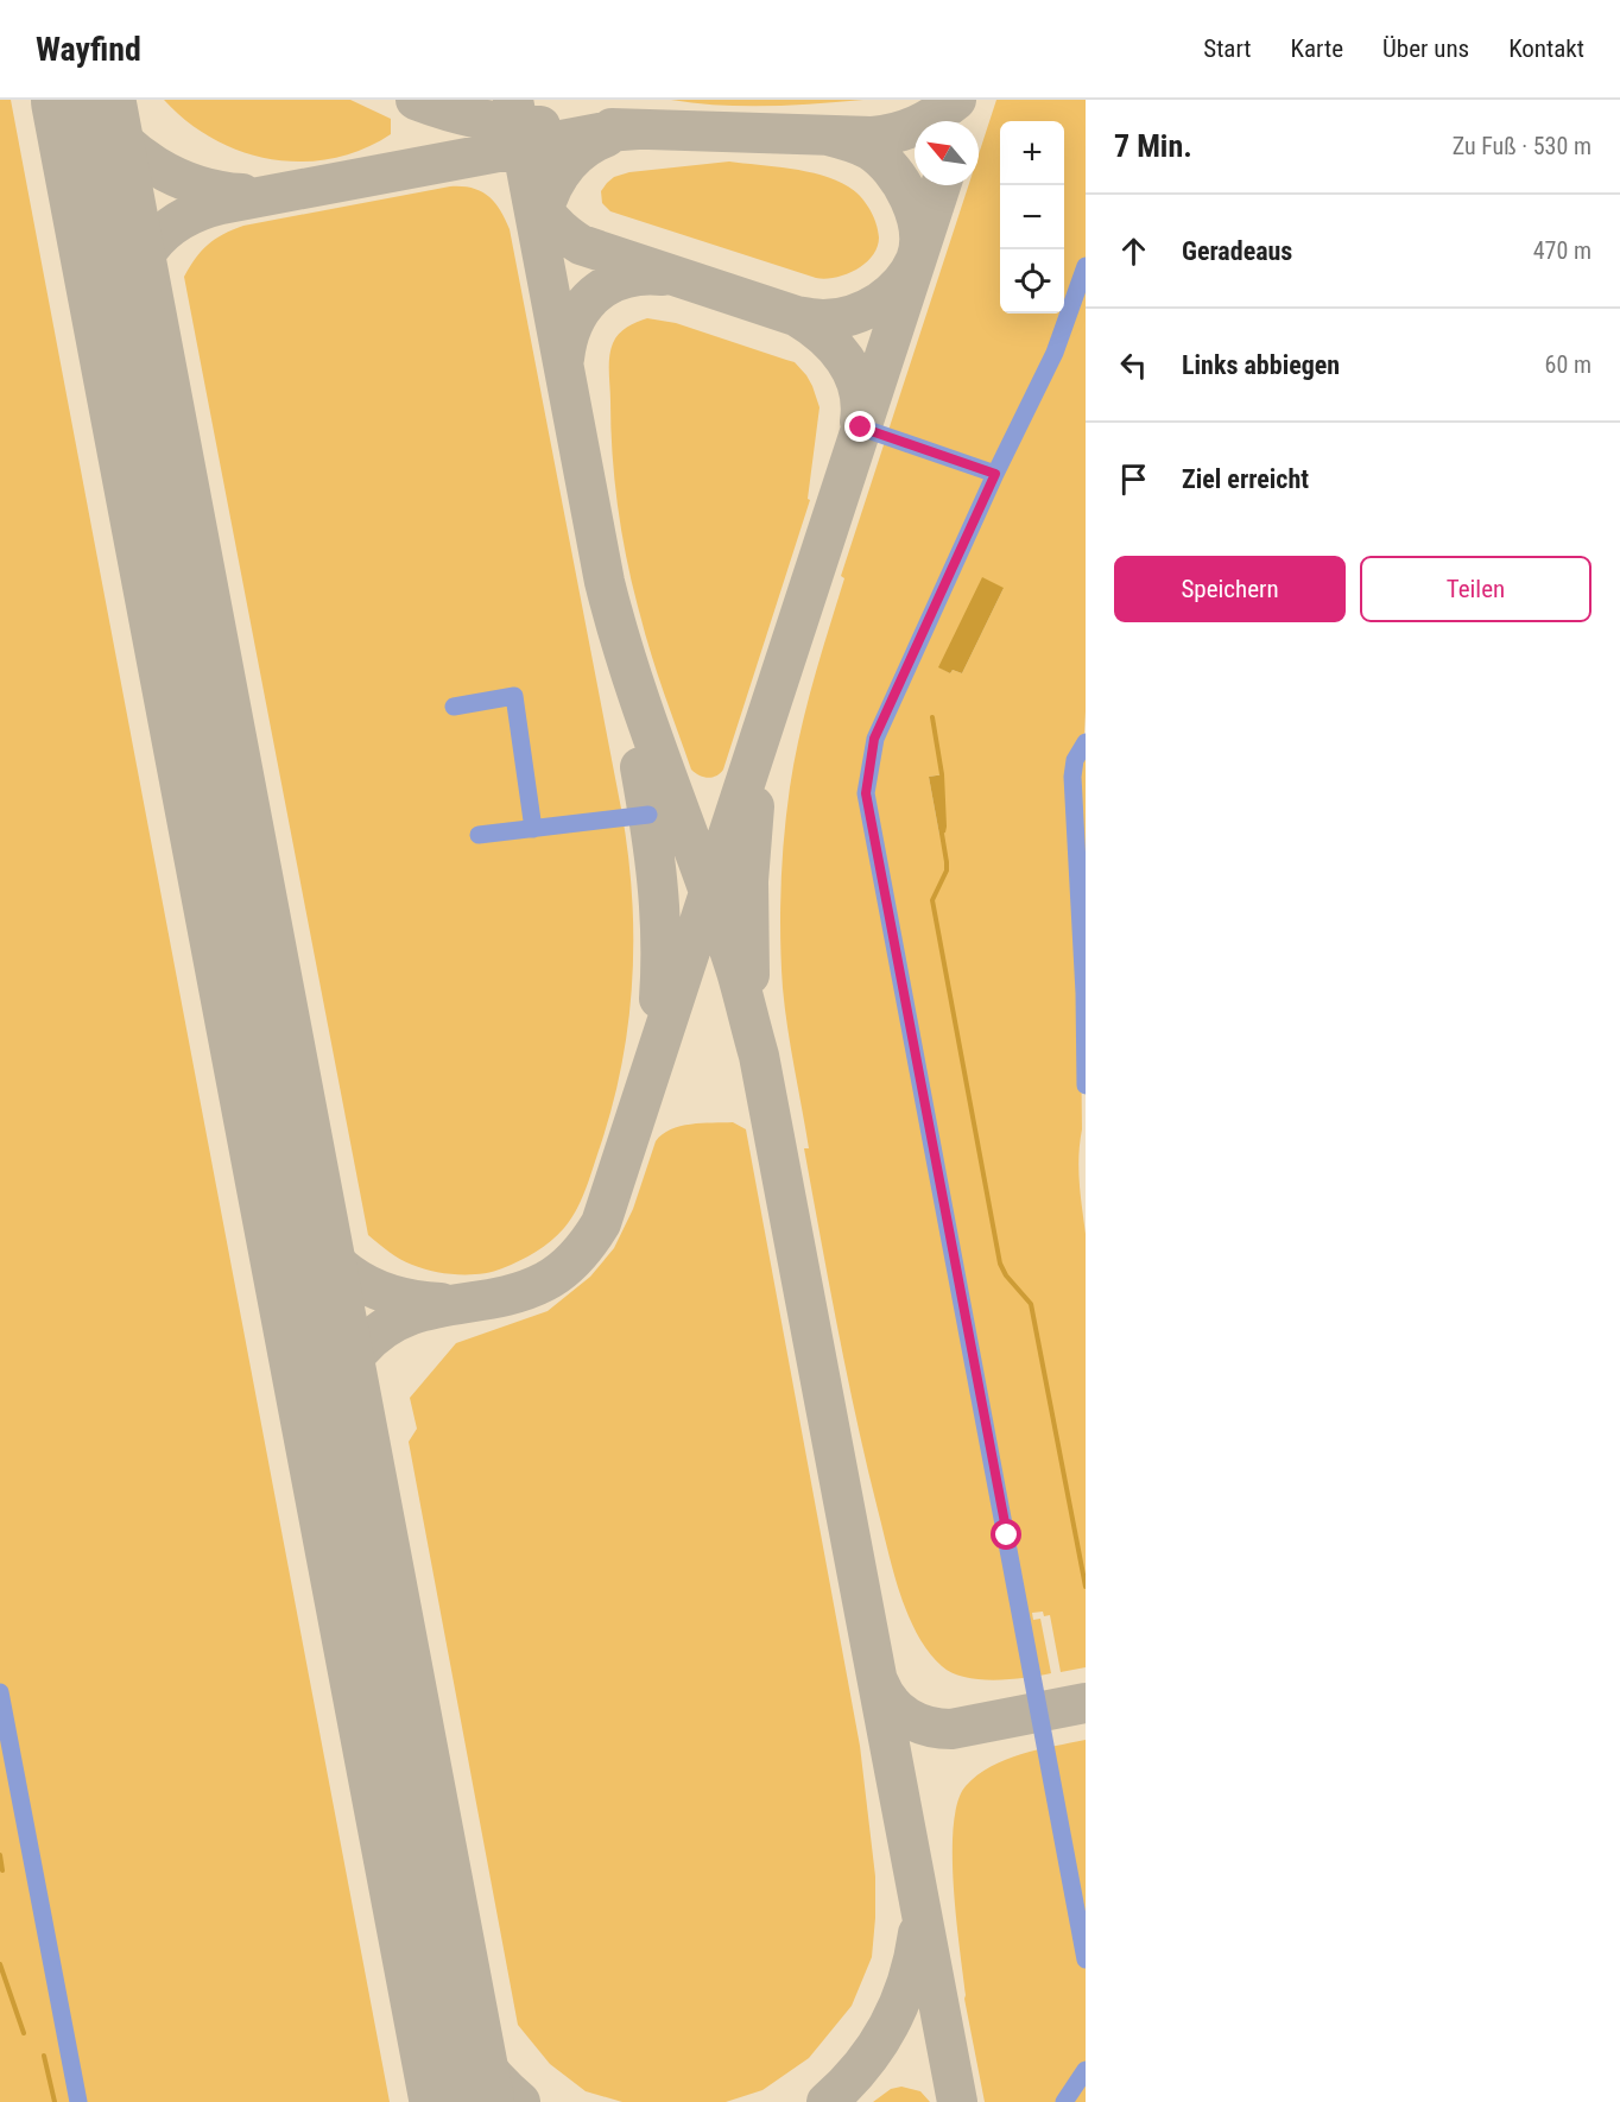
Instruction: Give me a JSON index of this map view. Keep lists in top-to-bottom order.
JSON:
{
  "north": "top left",
  "page": {
    "header": "Wayfind",
    "nav": [
      "Start",
      "Karte",
      "Über uns",
      "Kontakt"
    ],
    "heading": ["7 Min.", "Zu Fuß · 530 m"],
    "map_buttons": ["+", "−"],
    "list": [
      ["Geradeaus", "470 m"],
      ["Links abbiegen", "60 m"],
      "Ziel erreicht"
    ],
    "buttons": ["Speichern", "Teilen"]
  }
}
